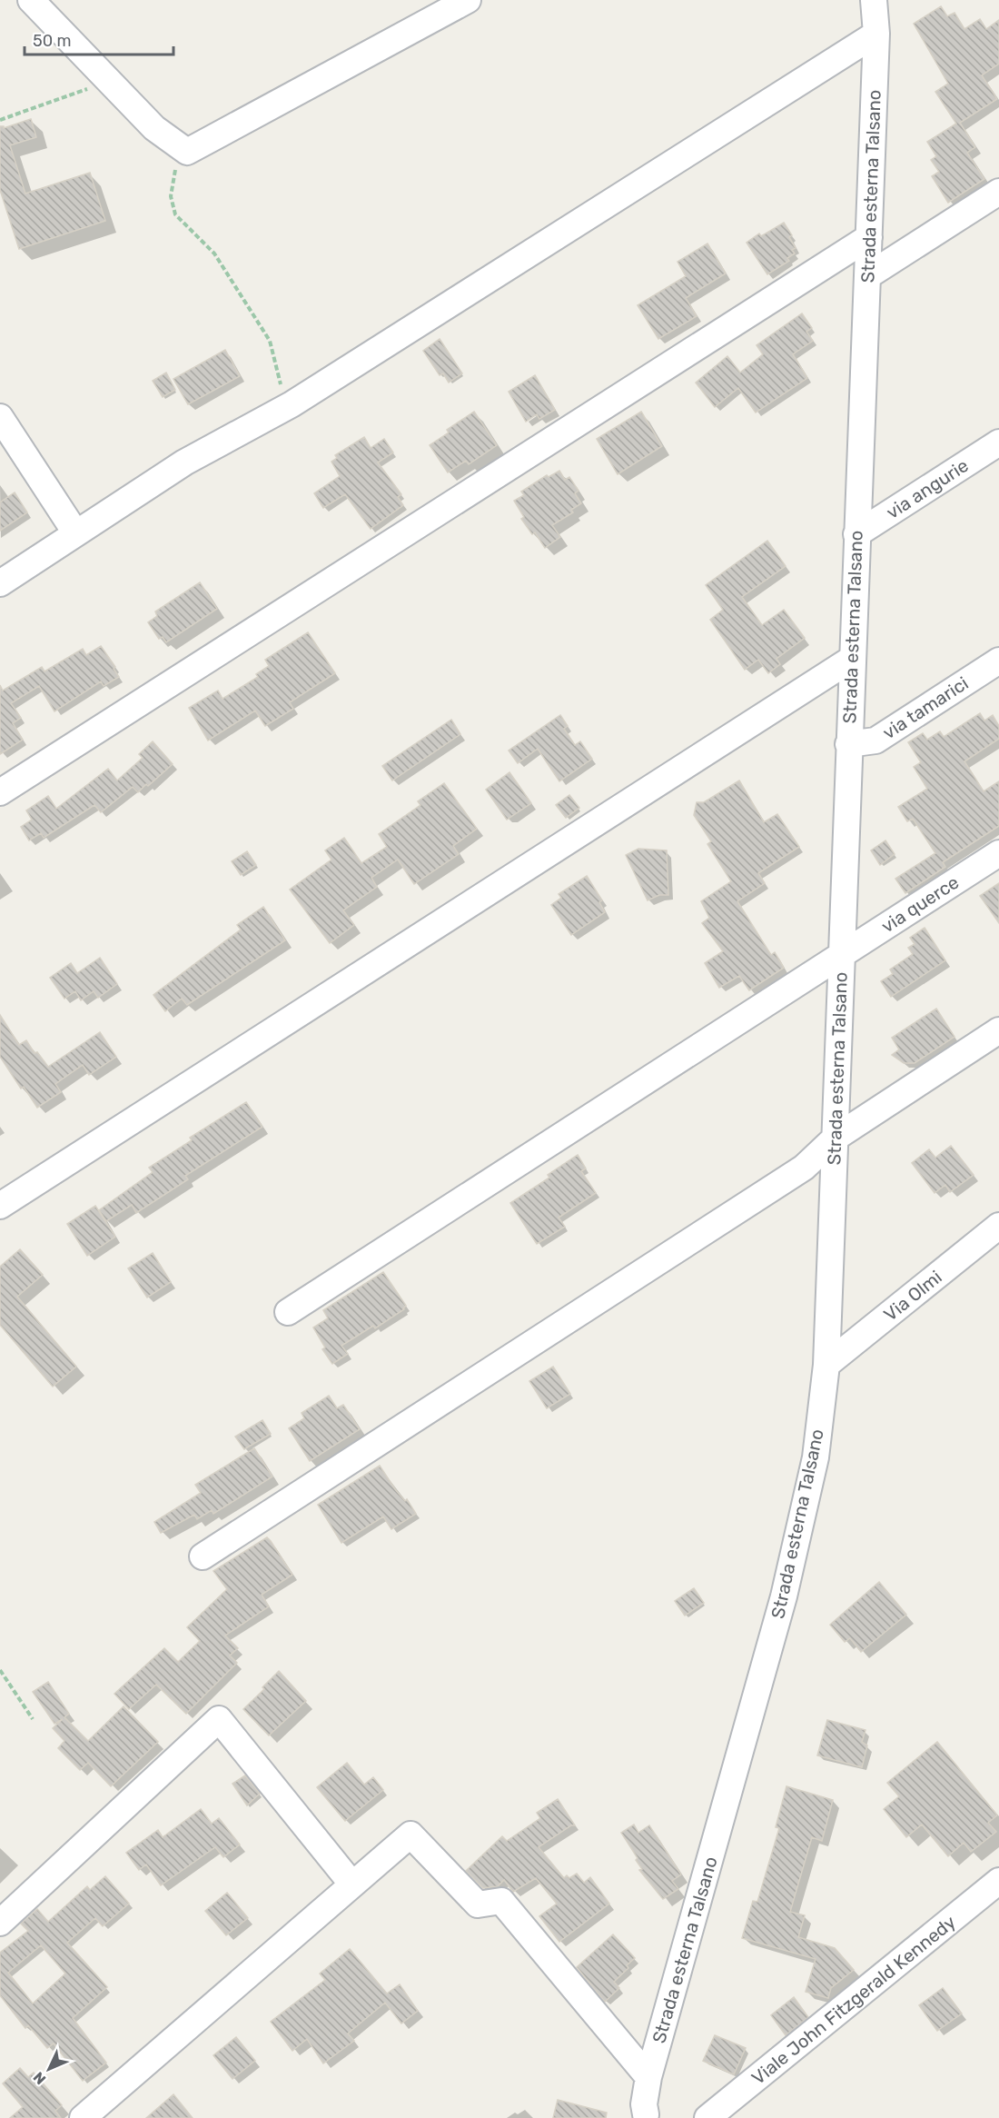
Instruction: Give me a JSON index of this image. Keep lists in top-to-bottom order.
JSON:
{
  "streets": {
    "street": [
      "Strada esterna Talsano",
      "via angurie",
      "via tamarici",
      "via querce",
      "Via Olmi",
      "Viale John Fitzgerald Kennedy"
    ]
  },
  "crossings": [
    ["Strada esterna Talsano", "via angurie"],
    ["Strada esterna Talsano", "via tamarici"],
    ["Strada esterna Talsano", "via querce"],
    ["Strada esterna Talsano", "Via Olmi"]
  ],
  "scale_bar": "50 m",
  "north": "bottom left"
}
